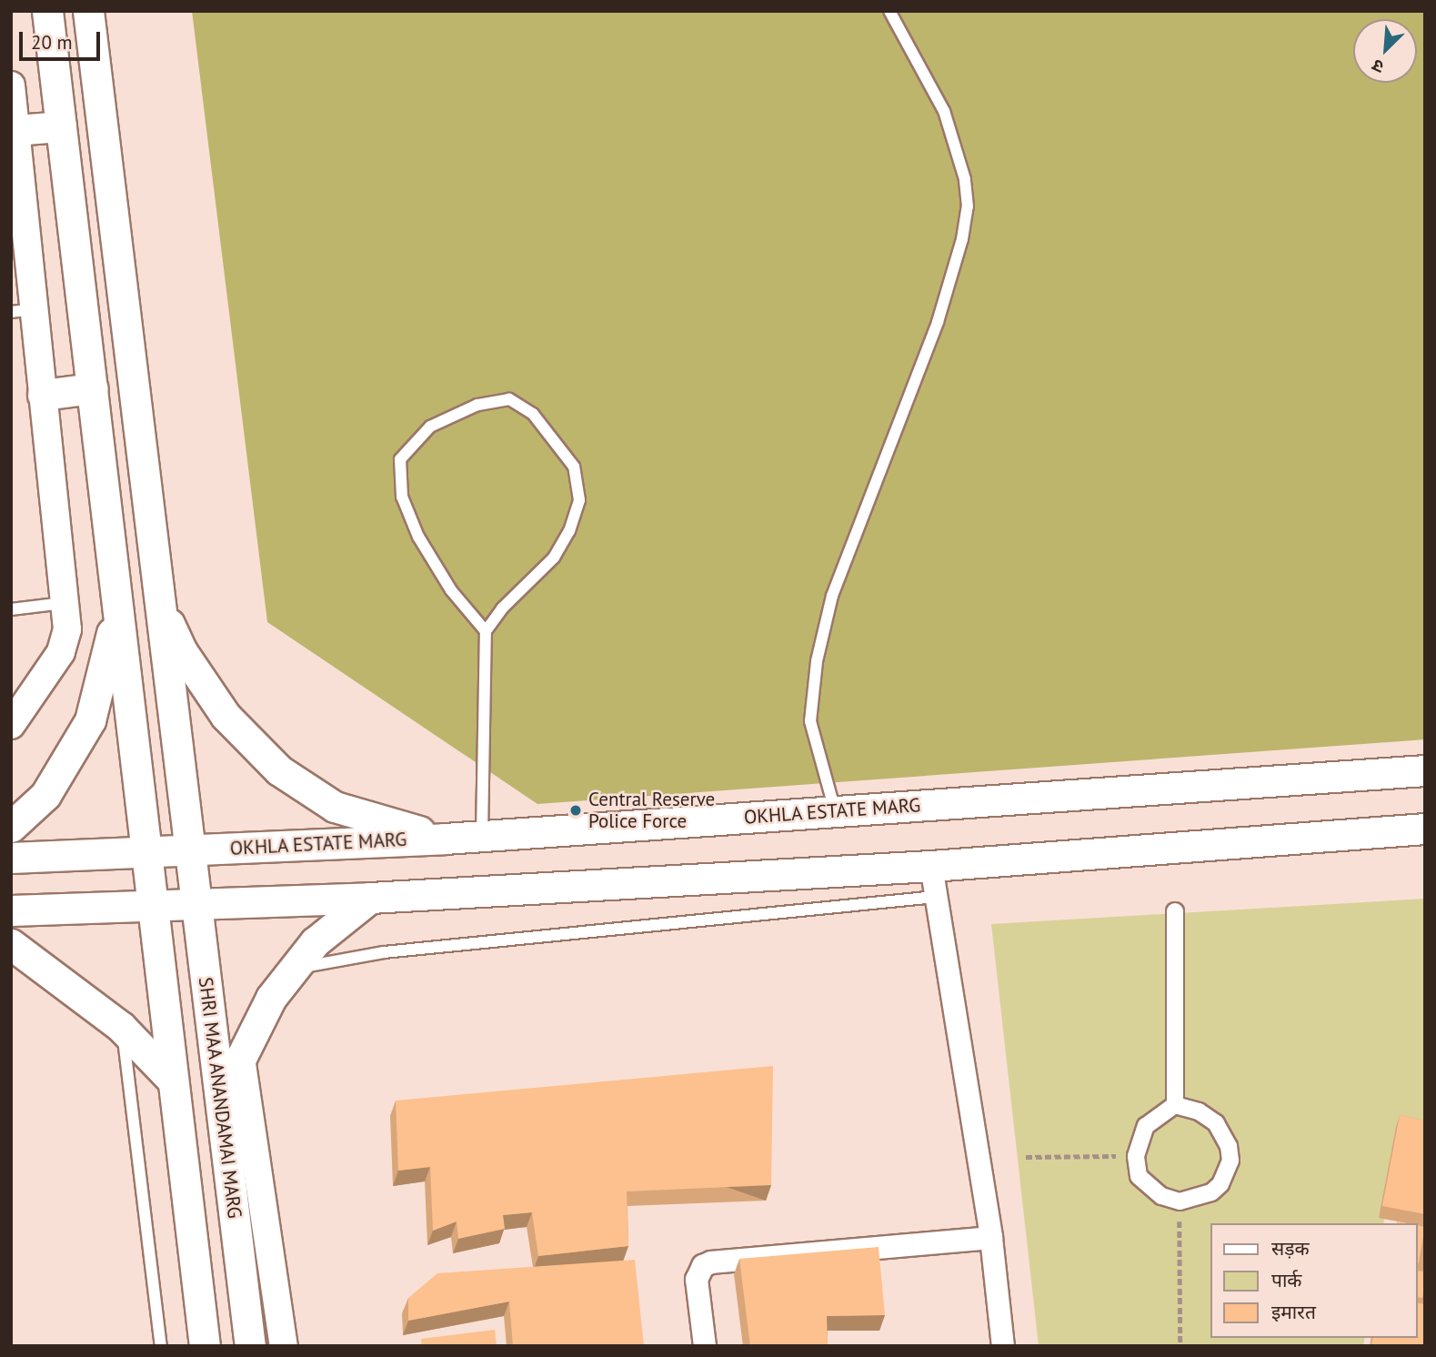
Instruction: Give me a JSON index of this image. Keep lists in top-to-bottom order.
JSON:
{
  "streets": {
    "main road": ["OKHLA ESTATE MARG", "SHRI MAA ANANDAMAI MARG"]
  },
  "crossings": [
    ["OKHLA ESTATE MARG", "SHRI MAA ANANDAMAI MARG"]
  ],
  "places": ["Central Reserve Police Force"],
  "legend": ["सड़क", "पार्क", "इमारत"],
  "scale_bar": "20 m",
  "north": "bottom left"
}
